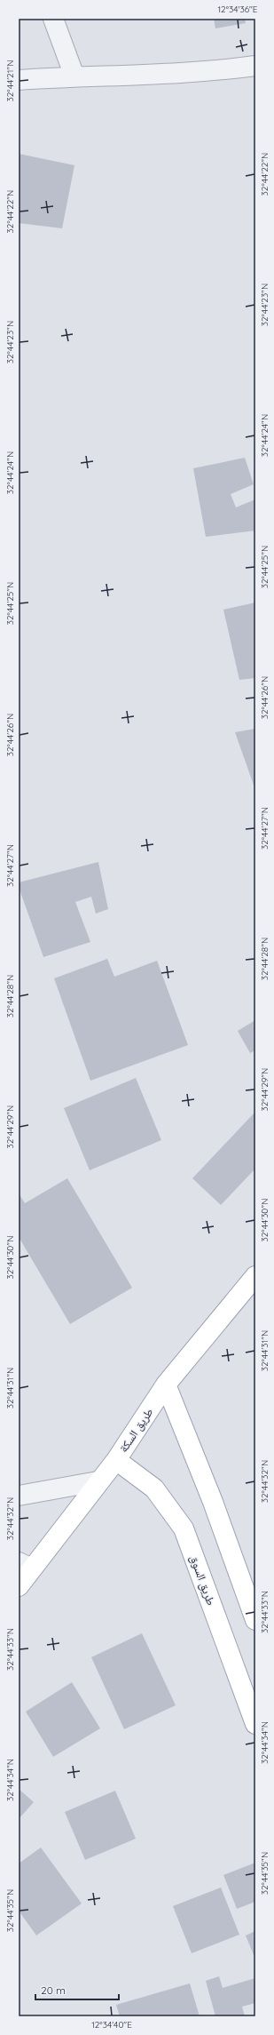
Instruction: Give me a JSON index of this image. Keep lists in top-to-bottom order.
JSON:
{
  "streets": {
    "main road": ["طريق السكة", "طريق السوق"]
  },
  "crossings": [
    ["طريق السكة", "طريق السوق"]
  ],
  "scale_bar": "20 m",
  "coordinates": [
    "12°34'36\"E",
    "32°44'21\"N",
    "32°44'22\"N",
    "32°44'23\"N",
    "32°44'24\"N",
    "32°44'25\"N",
    "32°44'26\"N",
    "32°44'27\"N",
    "32°44'28\"N",
    "32°44'29\"N",
    "32°44'30\"N",
    "32°44'31\"N",
    "32°44'32\"N",
    "32°44'33\"N",
    "32°44'34\"N",
    "32°44'35\"N",
    "12°34'40\"E"
  ]
}
